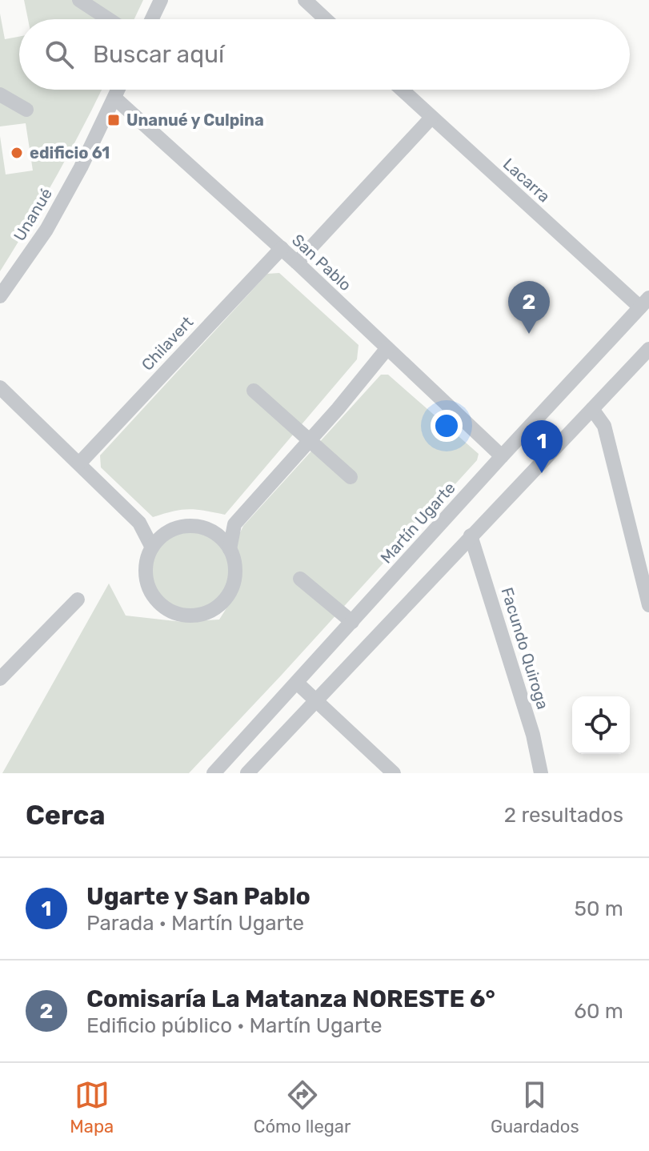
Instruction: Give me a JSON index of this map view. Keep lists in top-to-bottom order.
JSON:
{
  "streets": {
    "street": [
      "Lacarra",
      "Unanué",
      "San Pablo",
      "Chilavert",
      "Martín Ugarte",
      "Facundo Quiroga"
    ]
  },
  "crossings": [
    ["Lacarra", "Martín Ugarte"],
    ["Unanué", "San Pablo"],
    ["San Pablo", "Chilavert"],
    ["San Pablo", "Martín Ugarte"]
  ],
  "places": {
    "transit": ["Unanué y Culpina"],
    "other": ["edificio 61"]
  },
  "page": {
    "search": "Buscar aquí",
    "pins": ["2", "1"],
    "heading": ["Cerca", "2 resultados"],
    "list": [
      {
        "mark": "1",
        "name": "Ugarte y San Pablo",
        "note": "Parada · Martín Ugarte",
        "value": "50 m"
      },
      {
        "mark": "2",
        "name": "Comisaría La Matanza NORESTE 6°",
        "note": "Edificio público · Martín Ugarte",
        "value": "60 m"
      }
    ],
    "nav": ["Mapa", "Cómo llegar", "Guardados"]
  }
}
